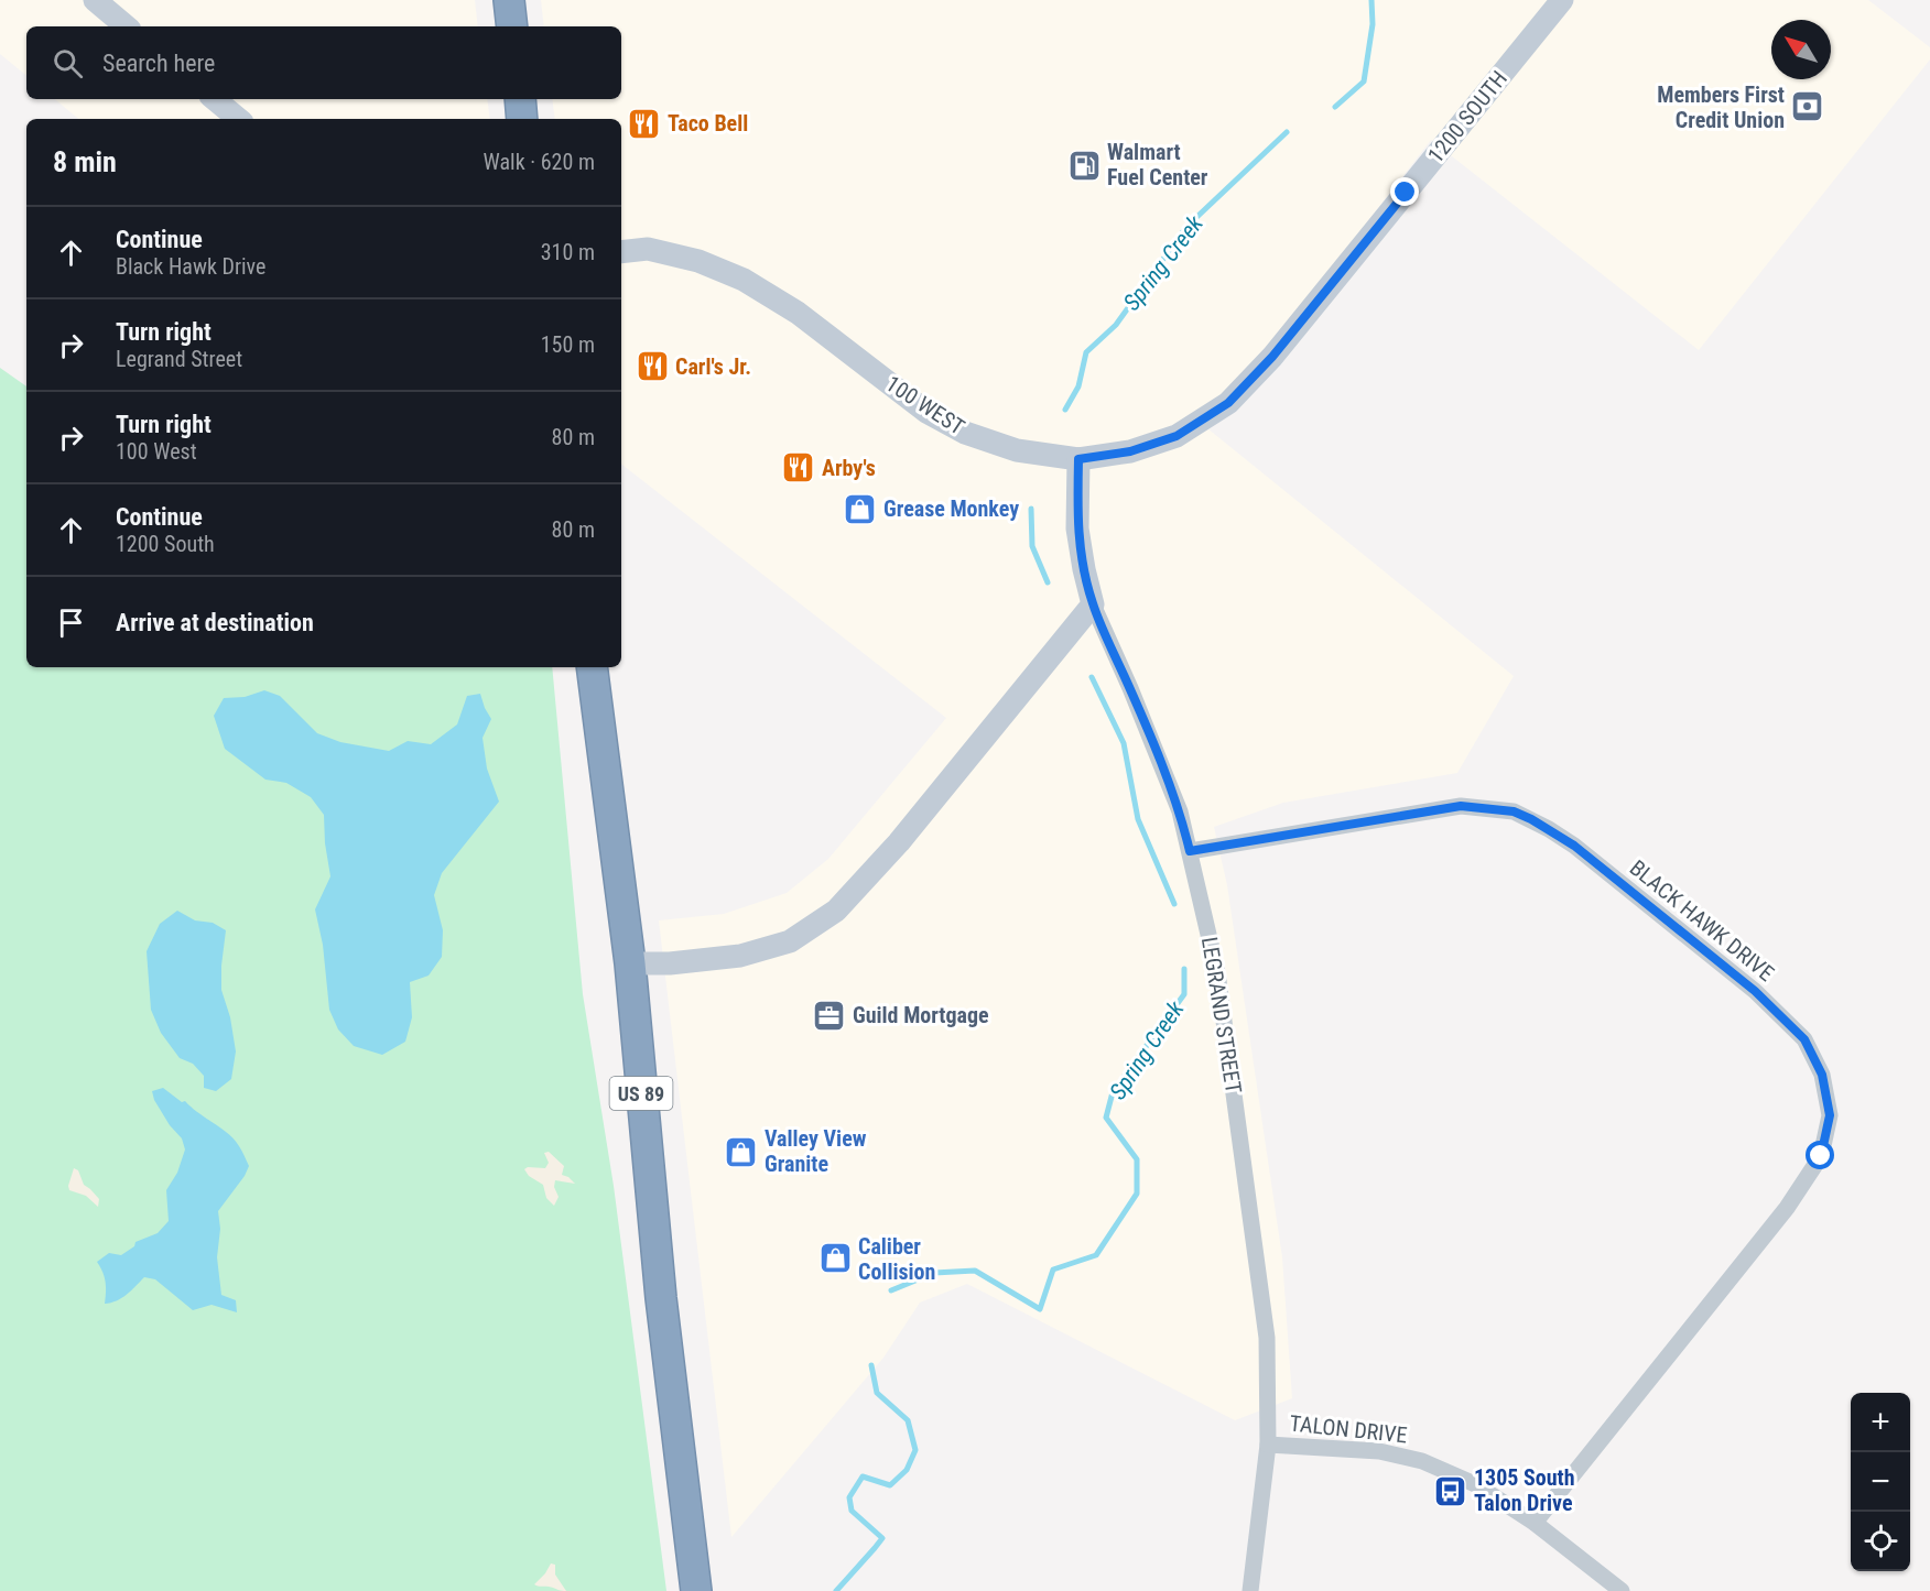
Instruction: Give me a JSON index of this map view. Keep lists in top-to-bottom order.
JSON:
{
  "streets": {
    "highway": ["US 89"],
    "main road": ["1200 SOUTH", "100 WEST", "LEGRAND STREET"],
    "street": ["BLACK HAWK DRIVE", "TALON DRIVE"]
  },
  "crossings": [
    ["1200 SOUTH", "100 WEST"],
    ["100 WEST", "LEGRAND STREET"],
    ["BLACK HAWK DRIVE", "LEGRAND STREET"],
    ["BLACK HAWK DRIVE", "TALON DRIVE"],
    ["LEGRAND STREET", "TALON DRIVE"]
  ],
  "water": ["Spring Creek"],
  "places": {
    "bank": ["Members First Credit Union"],
    "restaurant": ["Taco Bell", "Carl's Jr.", "Arby's"],
    "fuel station": ["Walmart Fuel Center"],
    "shop": ["Grease Monkey", "Valley View Granite", "Caliber Collision"],
    "office": ["Guild Mortgage"],
    "bus stop": ["1305 South Talon Drive"]
  },
  "north": "top left",
  "page": {
    "search": "Search here",
    "heading": ["8 min", "Walk · 620 m"],
    "list": [
      ["Continue", "Black Hawk Drive", "310 m"],
      ["Turn right", "Legrand Street", "150 m"],
      ["Turn right", "100 West", "80 m"],
      ["Continue", "1200 South", "80 m"],
      "Arrive at destination"
    ],
    "map_buttons": ["+", "−"]
  }
}
